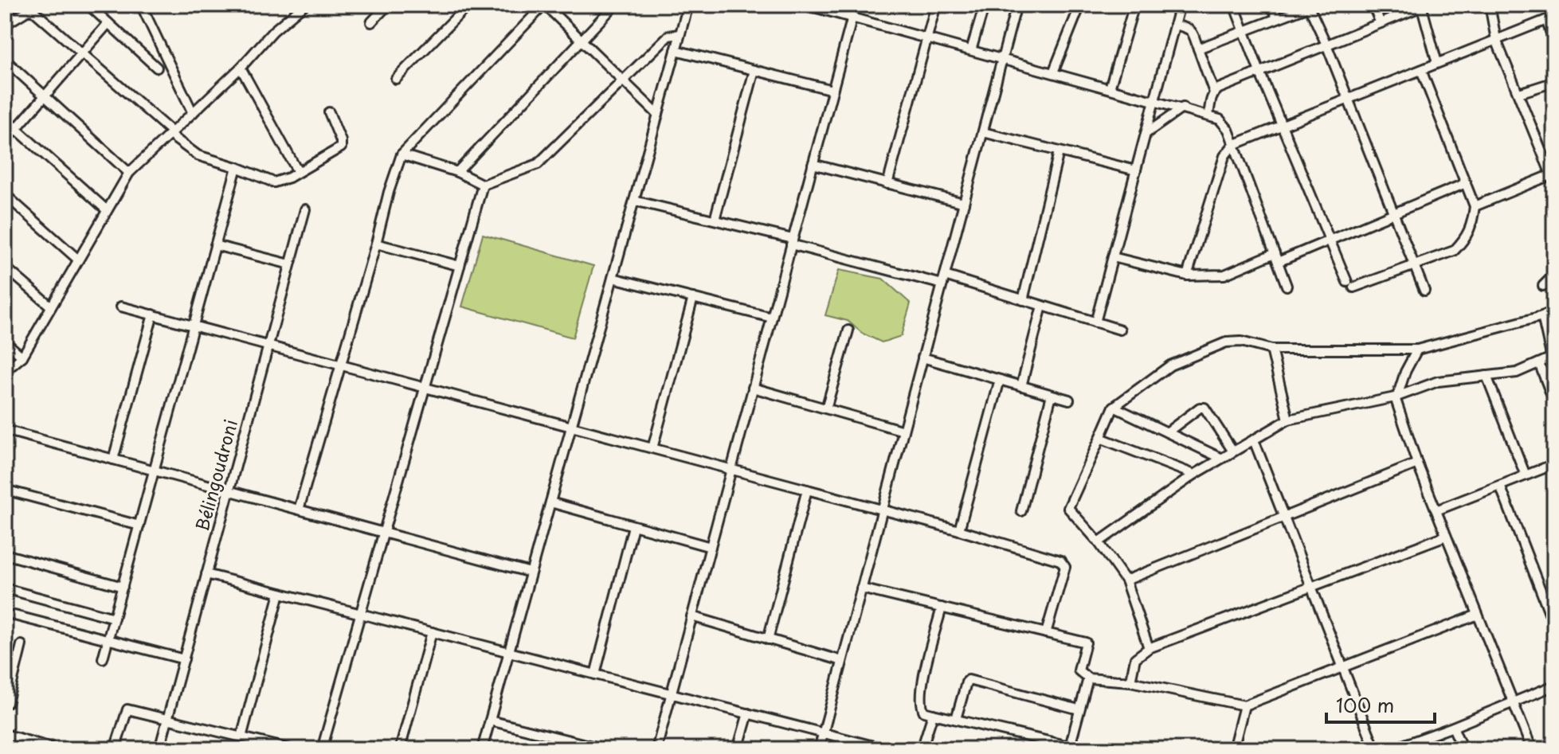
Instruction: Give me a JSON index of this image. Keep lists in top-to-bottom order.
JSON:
{
  "streets": {
    "street": ["Bélingoudroni"]
  },
  "scale_bar": "100 m"
}
